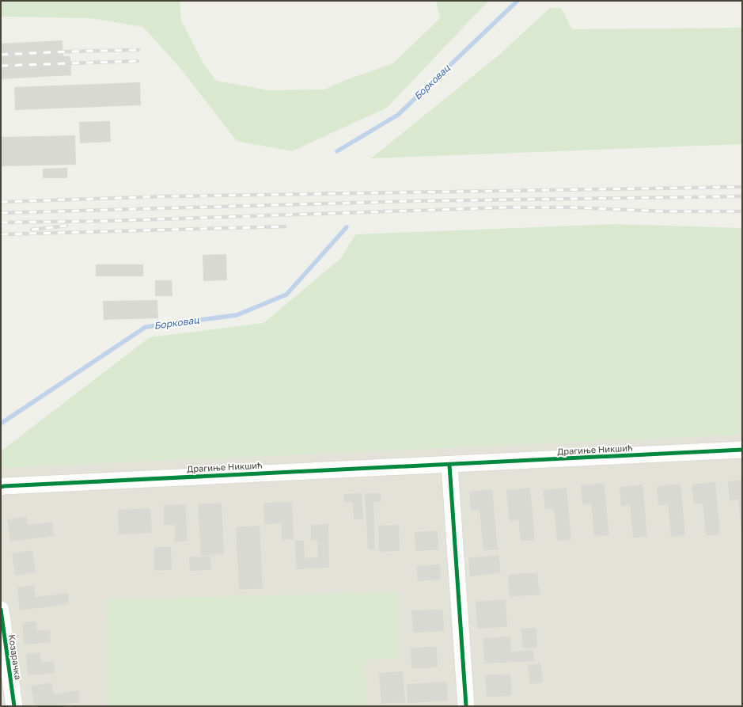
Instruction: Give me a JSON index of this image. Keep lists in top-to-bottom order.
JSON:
{
  "streets": {
    "street": ["Драгиње Никшић", "Козарачка"]
  },
  "water": ["Борковац"]
}
